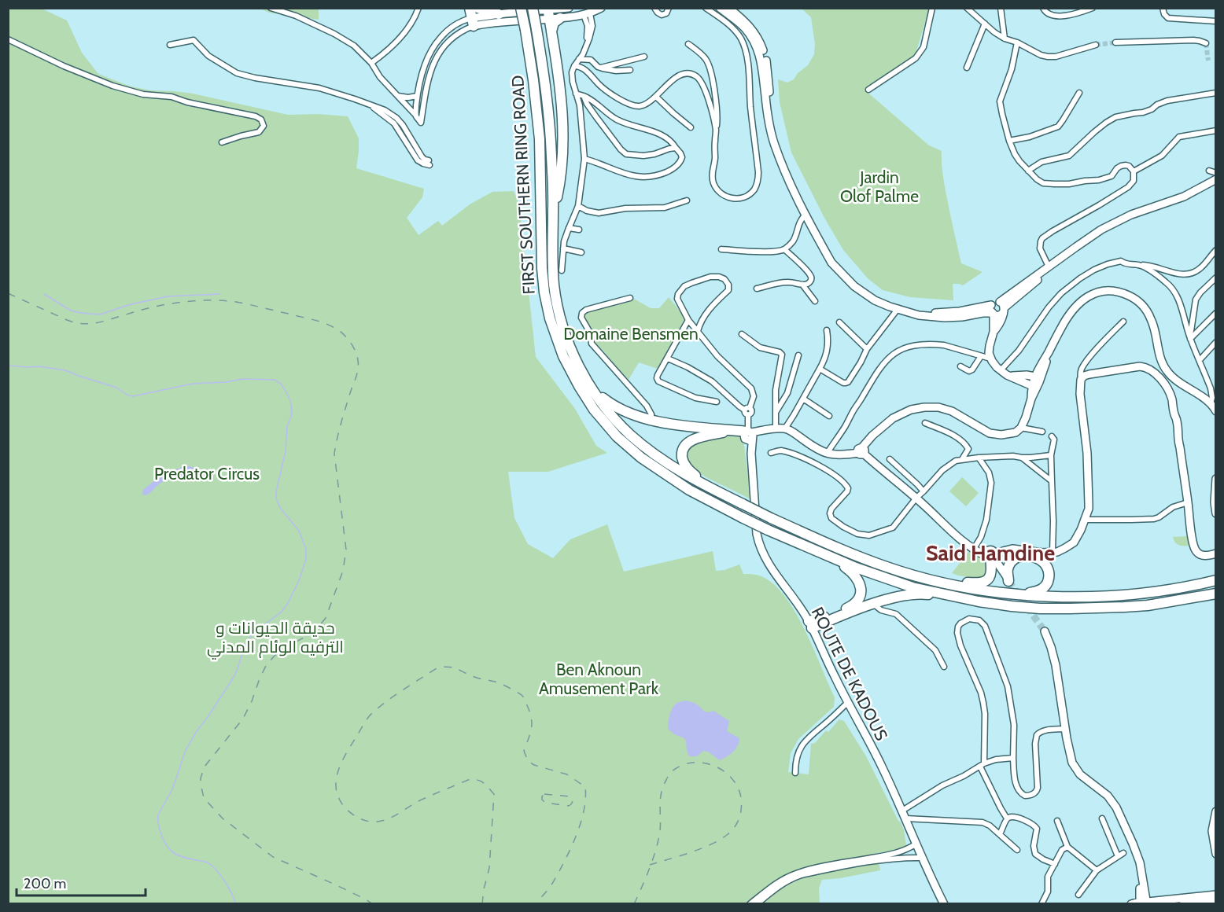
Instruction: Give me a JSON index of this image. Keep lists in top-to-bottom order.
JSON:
{
  "streets": {
    "highway": ["FIRST SOUTHERN RING ROAD"],
    "main road": ["ROUTE DE KADOUS"]
  },
  "districts": ["Said Hamdine"],
  "parks": [
    "Jardin Olof Palme",
    "Domaine Bensmen",
    "Predator Circus",
    "حديقة الحيوانات و الترفيه الوئام المدني",
    "Ben Aknoun Amusement Park"
  ],
  "scale_bar": "200 m"
}
